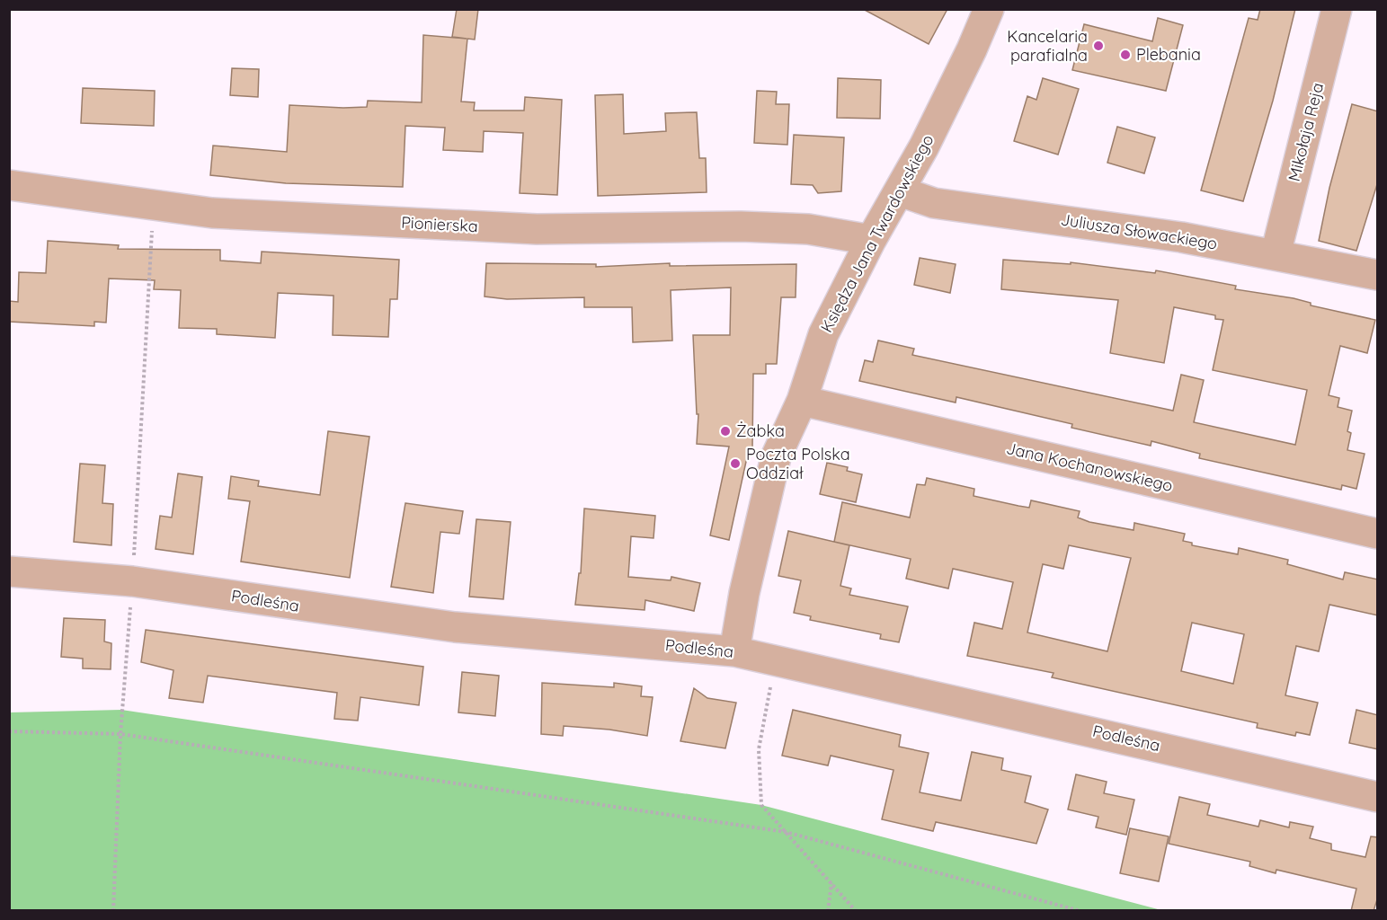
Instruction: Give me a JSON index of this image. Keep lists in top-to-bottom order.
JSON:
{
  "streets": {
    "street": [
      "Mikołaja Reja",
      "Pionierska",
      "Juliusza Słowackiego",
      "Księdza Jana Twardowskiego",
      "Jana Kochanowskiego",
      "Podleśna"
    ]
  },
  "crossings": [
    ["Mikołaja Reja", "Juliusza Słowackiego"],
    ["Pionierska", "Księdza Jana Twardowskiego"],
    ["Juliusza Słowackiego", "Księdza Jana Twardowskiego"],
    ["Księdza Jana Twardowskiego", "Jana Kochanowskiego"],
    ["Księdza Jana Twardowskiego", "Podleśna"]
  ],
  "places": [
    "Kancelaria parafialna",
    "Plebania",
    "Żabka",
    "Poczta Polska Oddział"
  ]
}
